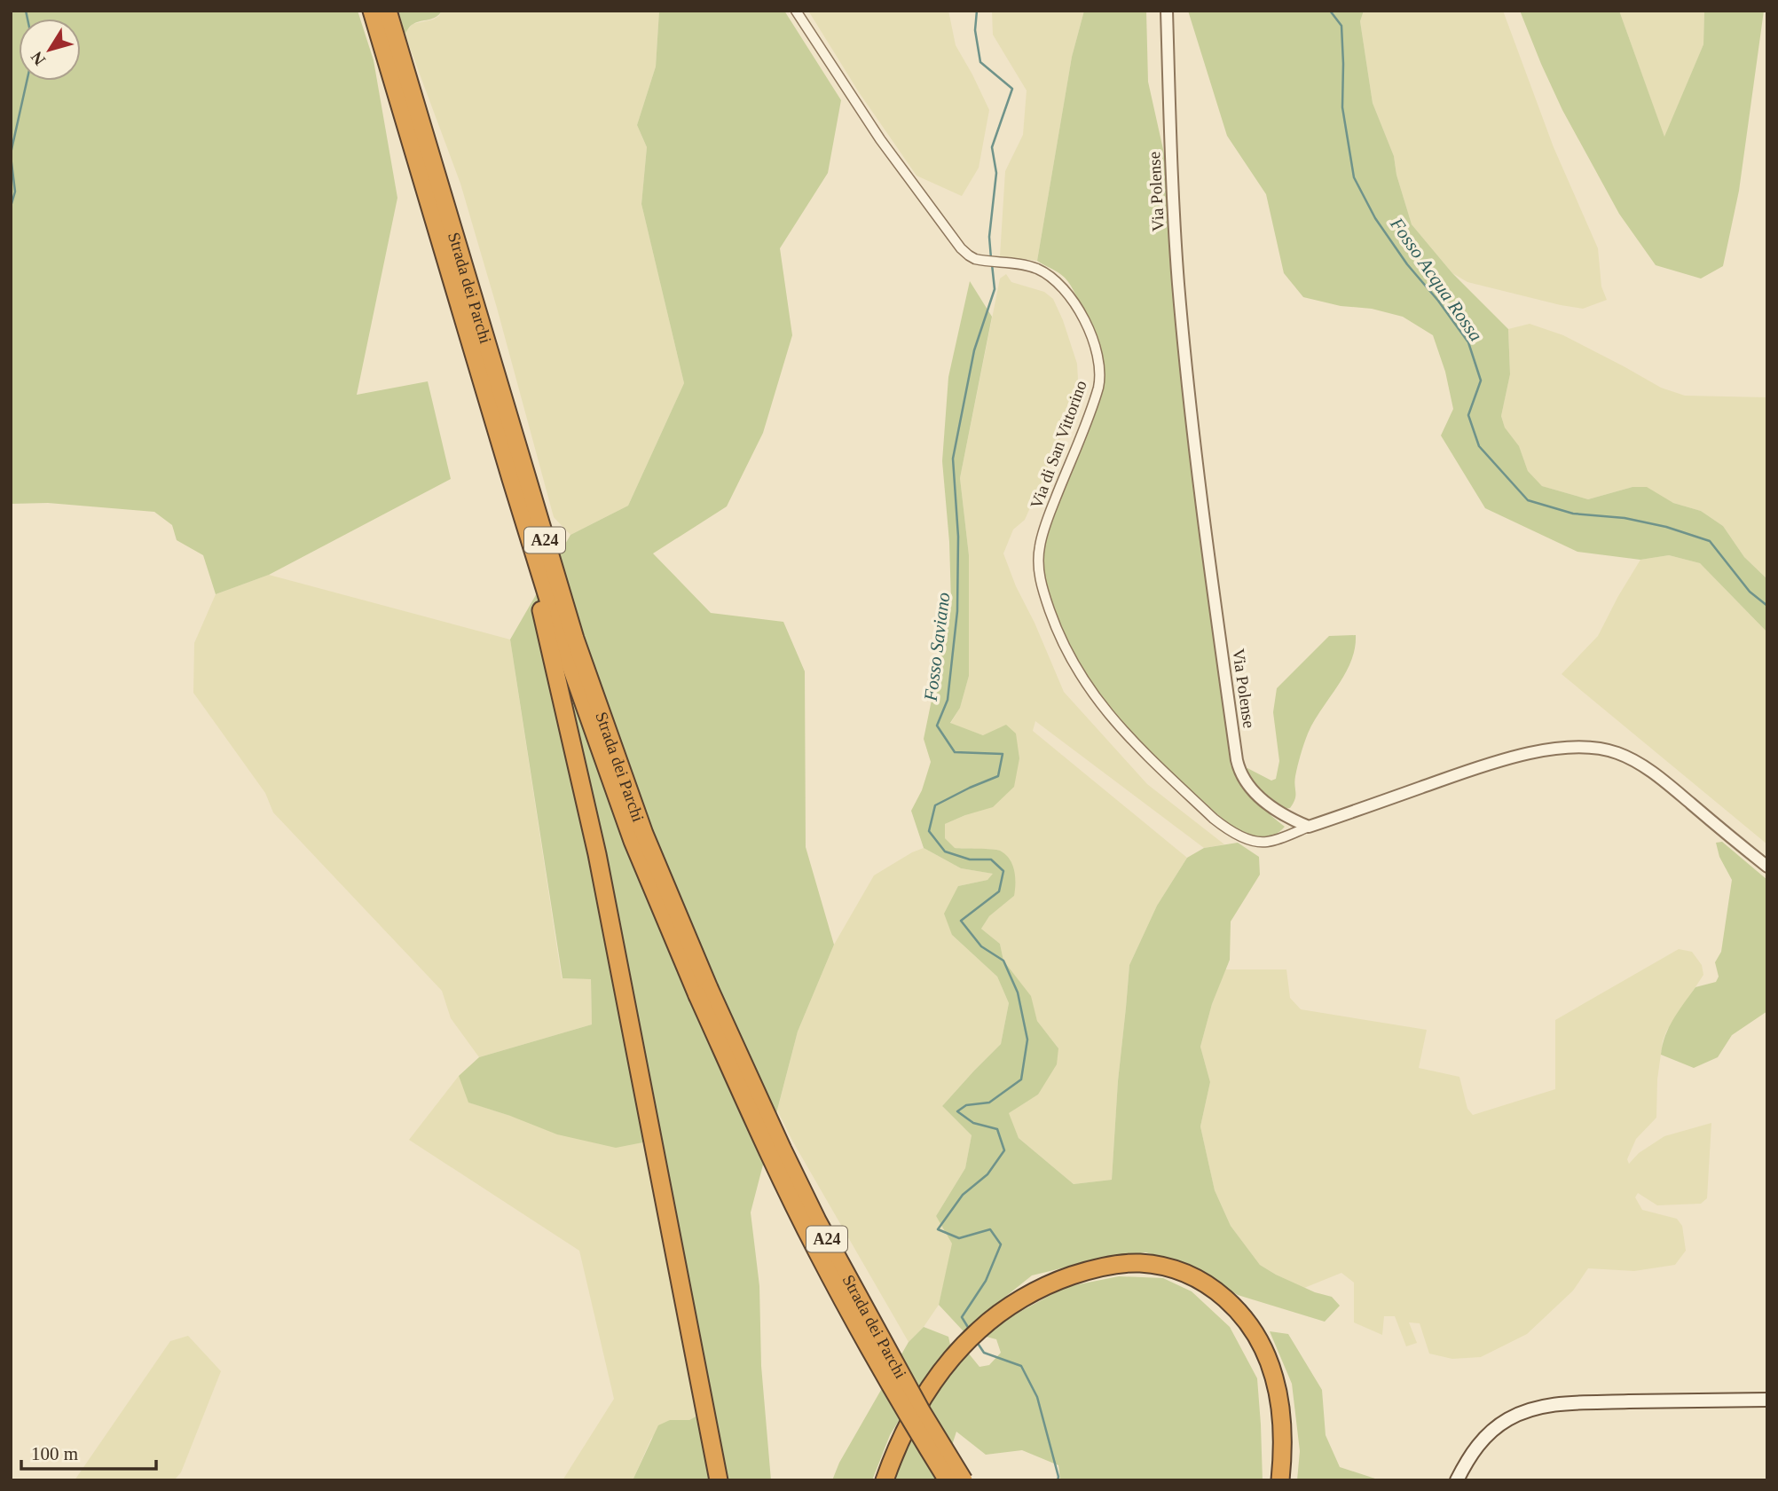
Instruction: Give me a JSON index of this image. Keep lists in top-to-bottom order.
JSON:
{
  "streets": {
    "highway": ["Strada dei Parchi", "A24"],
    "street": ["Via Polense", "Via di San Vittorino"]
  },
  "crossings": [
    ["Via Polense", "Via di San Vittorino"]
  ],
  "water": ["Fosso Acqua Rossa", "Fosso Saviano"],
  "scale_bar": "100 m",
  "north": "bottom left"
}
